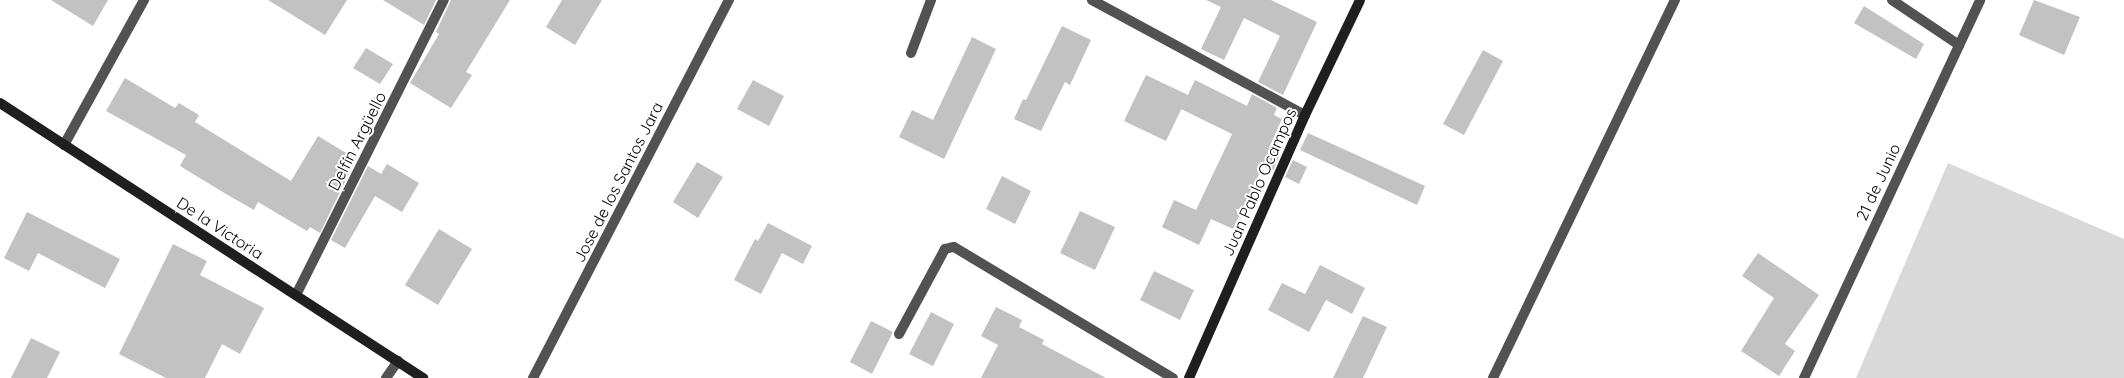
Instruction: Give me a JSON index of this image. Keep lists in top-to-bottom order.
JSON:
{
  "streets": {
    "main road": ["Juan Pablo Ocampos", "De la Victoria"],
    "street": ["Delfín Argüello", "Jose de los Santos Jara", "21 de Junio"]
  },
  "crossings": [
    ["Delfín Argüello", "De la Victoria"]
  ]
}
